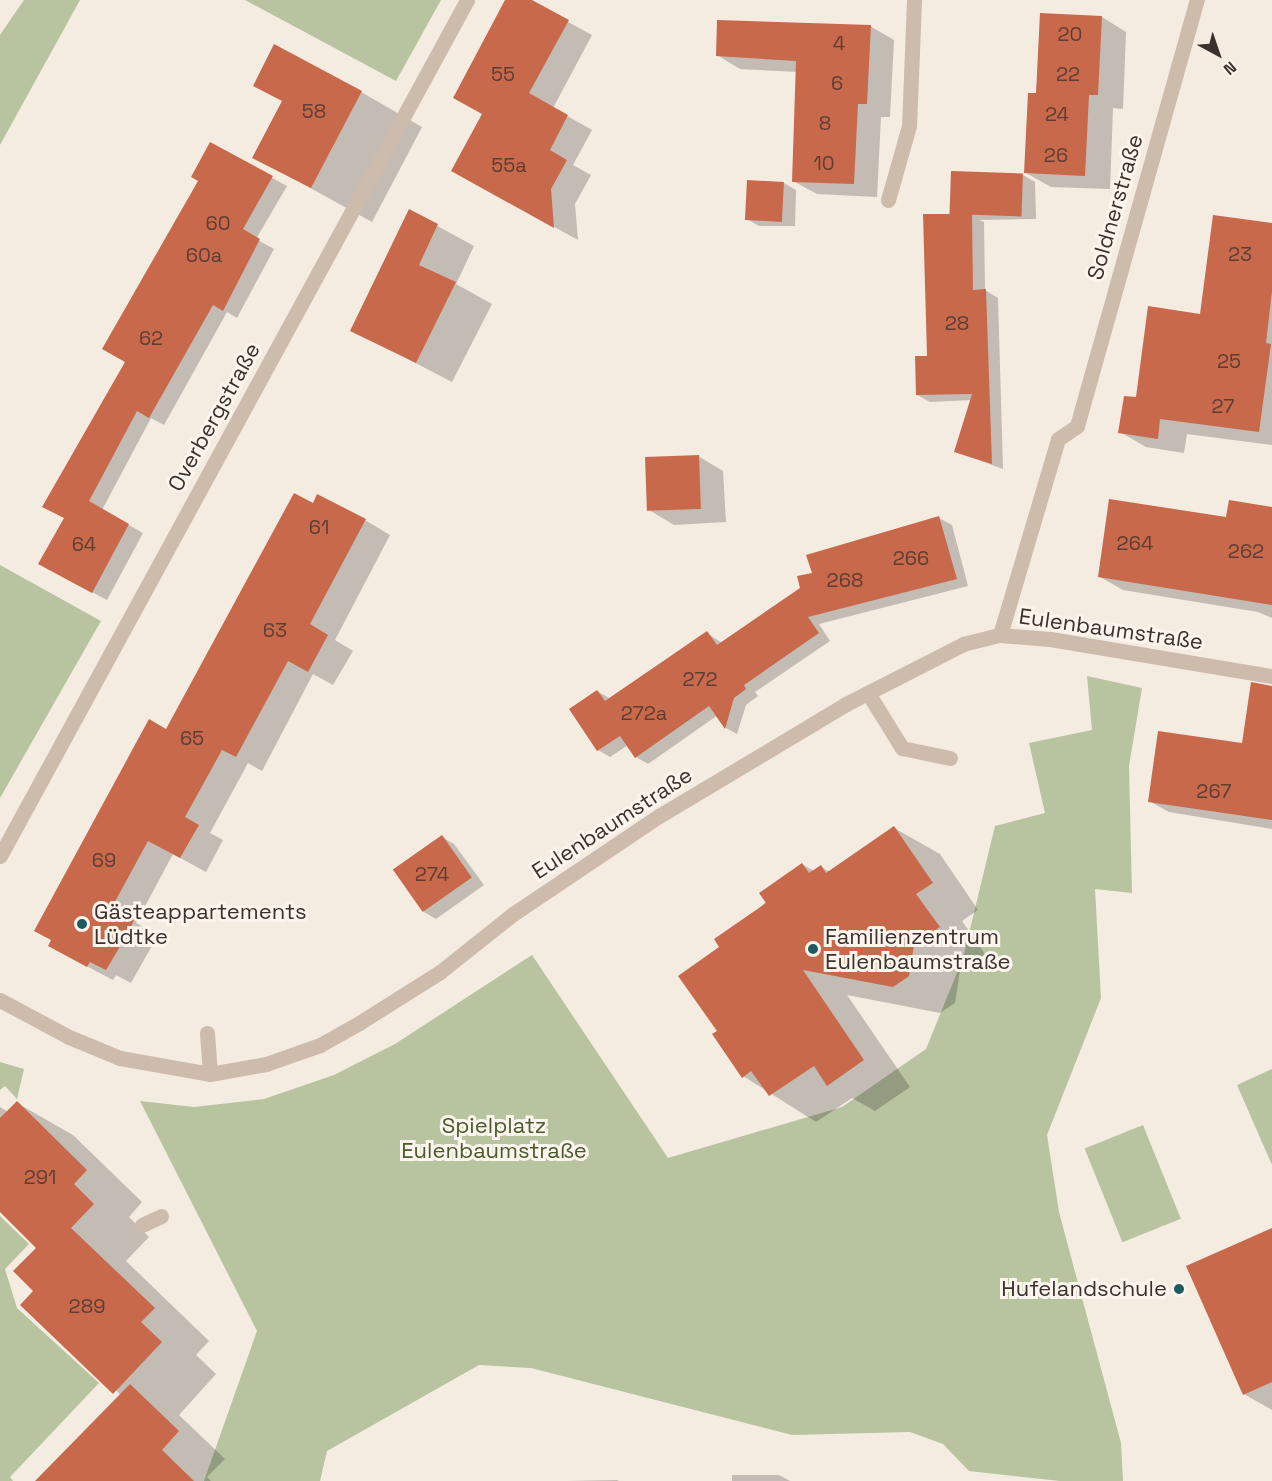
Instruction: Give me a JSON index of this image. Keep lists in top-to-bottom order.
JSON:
{
  "streets": {
    "street": ["Soldnerstraße", "Overbergstraße", "Eulenbaumstraße"]
  },
  "crossings": [
    ["Soldnerstraße", "Eulenbaumstraße"]
  ],
  "parks": ["Spielplatz Eulenbaumstraße"],
  "places": ["Gästeappartements Lüdtke", "Familienzentrum Eulenbaumstraße", "Hufelandschule"],
  "house_numbers": [
    "20",
    "4",
    "55",
    "22",
    "6",
    "58",
    "24",
    "8",
    "26",
    "10",
    "55a",
    "60",
    "23",
    "60a",
    "28",
    "62",
    "25",
    "27",
    "61",
    "264",
    "64",
    "262",
    "266",
    "268",
    "63",
    "272",
    "272a",
    "65",
    "267",
    "69",
    "274",
    "291",
    "289"
  ],
  "north": "bottom right"
}
